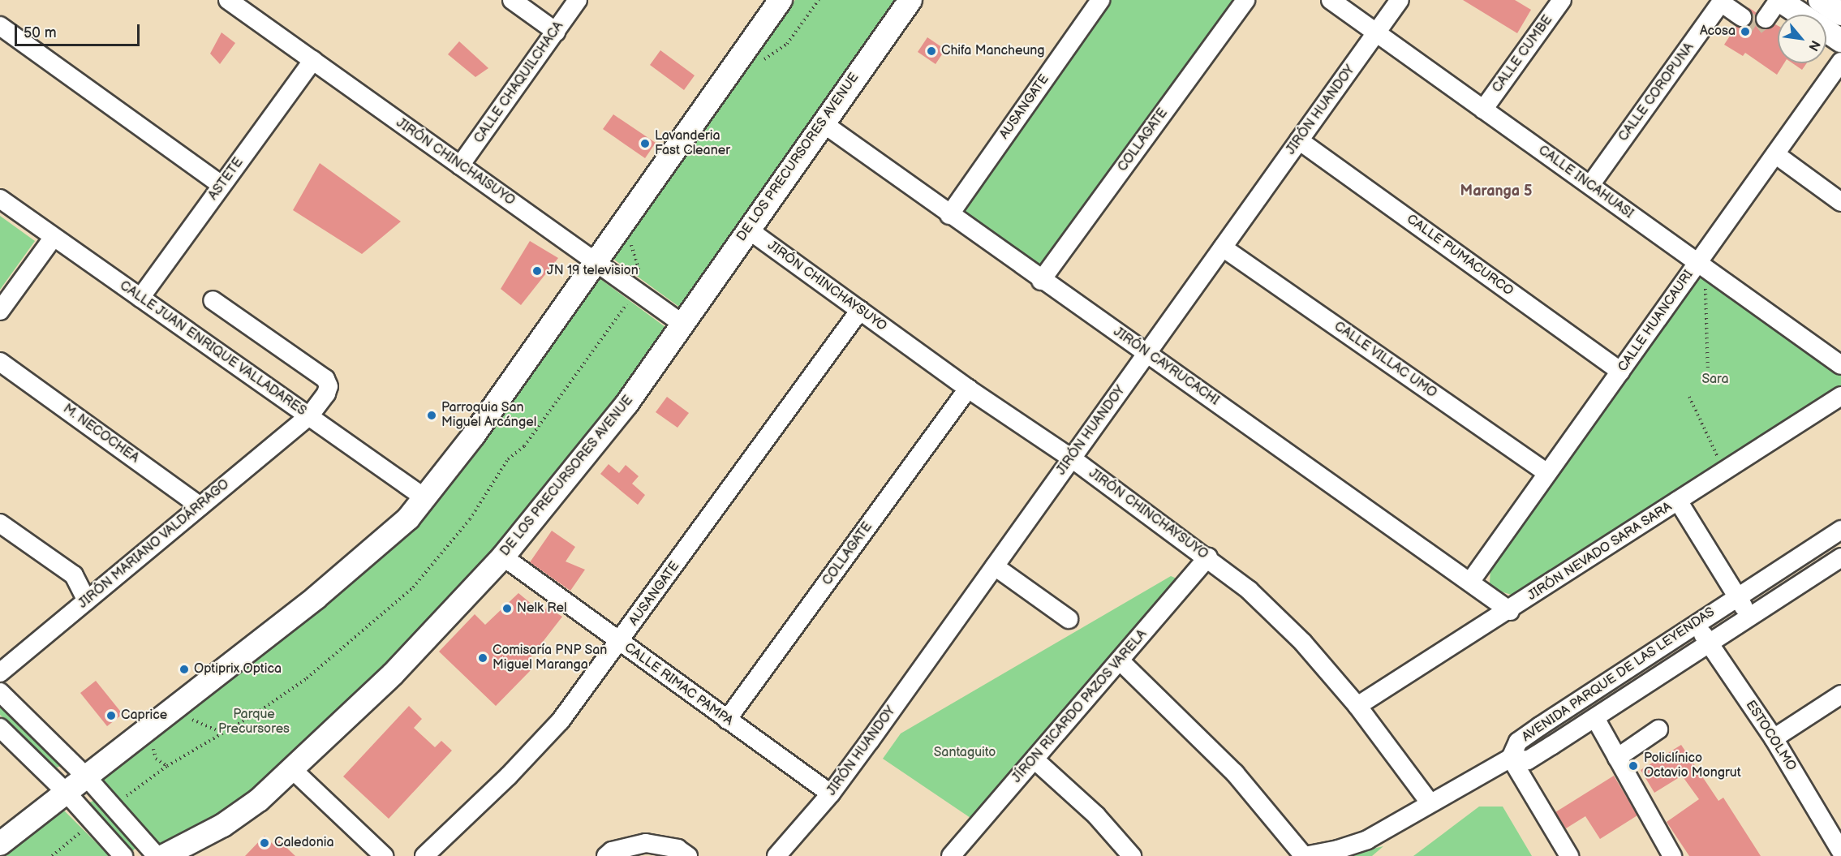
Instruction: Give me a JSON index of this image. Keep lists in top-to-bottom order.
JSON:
{
  "streets": {
    "main road": ["DE LOS PRECURSORES AVENUE"],
    "street": [
      "CALLE CUMBE",
      "CALLE CHAQUILCHACA",
      "CALLE COROPUNA",
      "AUSANGATE",
      "JIRÓN HUANDOY",
      "COLLAGATE",
      "JIRÓN CHINCHAISUYO",
      "ASTETE",
      "CALLE INCAHUASI",
      "CALLE PUMACURCO",
      "JIRÓN CHINCHAYSUYO",
      "CALLE HUANCAURI",
      "CALLE JUAN ENRIQUE VALLADARES",
      "CALLE VILLAC UMO",
      "JIRÓN CAYRUCACHI",
      "M. NECOCHEA",
      "JIRÓN MARIANO VALDÁRRAGO",
      "JIRÓN NEVADO SARA SARA",
      "AVENIDA PARQUE DE LAS LEYENDAS",
      "CALLE RIMAC PAMPA",
      "JÍRON RICARDO PAZOS VARELA",
      "ESTOCOLMO"
    ]
  },
  "crossings": [
    ["CALLE CUMBE", "CALLE INCAHUASI"],
    ["CALLE CHAQUILCHACA", "JIRÓN CHINCHAISUYO"],
    ["CALLE COROPUNA", "CALLE INCAHUASI"],
    ["AUSANGATE", "JIRÓN CHINCHAYSUYO"],
    ["AUSANGATE", "JIRÓN CAYRUCACHI"],
    ["AUSANGATE", "CALLE RIMAC PAMPA"],
    ["JIRÓN HUANDOY", "CALLE INCAHUASI"],
    ["JIRÓN HUANDOY", "CALLE PUMACURCO"],
    ["JIRÓN HUANDOY", "JIRÓN CHINCHAYSUYO"],
    ["JIRÓN HUANDOY", "CALLE VILLAC UMO"],
    ["JIRÓN HUANDOY", "JIRÓN CAYRUCACHI"],
    ["JIRÓN HUANDOY", "CALLE RIMAC PAMPA"],
    ["COLLAGATE", "JIRÓN CHINCHAYSUYO"],
    ["COLLAGATE", "JIRÓN CAYRUCACHI"],
    ["COLLAGATE", "CALLE RIMAC PAMPA"],
    ["DE LOS PRECURSORES AVENUE", "JIRÓN CHINCHAISUYO"],
    ["DE LOS PRECURSORES AVENUE", "JIRÓN CHINCHAYSUYO"],
    ["DE LOS PRECURSORES AVENUE", "JIRÓN CAYRUCACHI"],
    ["DE LOS PRECURSORES AVENUE", "CALLE RIMAC PAMPA"],
    ["JIRÓN CHINCHAISUYO", "ASTETE"],
    ["ASTETE", "CALLE JUAN ENRIQUE VALLADARES"],
    ["CALLE INCAHUASI", "CALLE HUANCAURI"],
    ["CALLE PUMACURCO", "CALLE HUANCAURI"],
    ["JIRÓN CHINCHAYSUYO", "JIRÓN NEVADO SARA SARA"],
    ["JIRÓN CHINCHAYSUYO", "JÍRON RICARDO PAZOS VARELA"],
    ["CALLE HUANCAURI", "CALLE VILLAC UMO"],
    ["CALLE HUANCAURI", "JIRÓN CAYRUCACHI"],
    ["CALLE JUAN ENRIQUE VALLADARES", "JIRÓN MARIANO VALDÁRRAGO"],
    ["JIRÓN CAYRUCACHI", "JIRÓN NEVADO SARA SARA"],
    ["M. NECOCHEA", "JIRÓN MARIANO VALDÁRRAGO"],
    ["AVENIDA PARQUE DE LAS LEYENDAS", "ESTOCOLMO"]
  ],
  "districts": ["Maranga 5"],
  "parks": ["Sara", "Parque Precursores", "Santaguito"],
  "places": [
    "Acosa",
    "Chifa Mancheung",
    "Lavanderia Fast Cleaner",
    "JN 19 television",
    "Parroquia San Miguel Arcángel",
    "Nelk Rel",
    "Comisaría PNP San Miguel Maranga",
    "Optiprix Optica",
    "Caprice",
    "Policlínico Octavio Mongrut",
    "Caledonia"
  ],
  "scale_bar": "50 m",
  "north": "bottom right"
}
